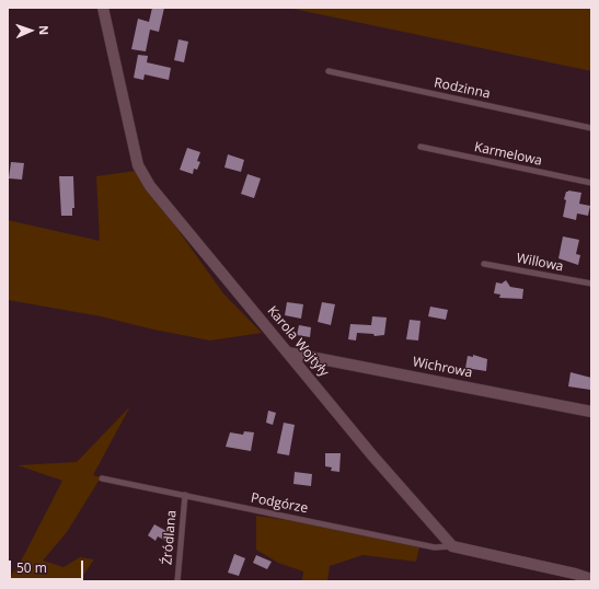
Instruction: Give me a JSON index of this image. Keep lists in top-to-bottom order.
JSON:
{
  "streets": {
    "street": ["Karola Wojtyły", "Wichrowa"],
    "lane": [
      "Rodzinna",
      "Karmelowa",
      "Willowa",
      "Podgórze",
      "Źródlana"
    ]
  },
  "crossings": [
    ["Karola Wojtyły", "Wichrowa"],
    ["Karola Wojtyły", "Podgórze"],
    ["Podgórze", "Źródlana"]
  ],
  "scale_bar": "50 m",
  "north": "right"
}
